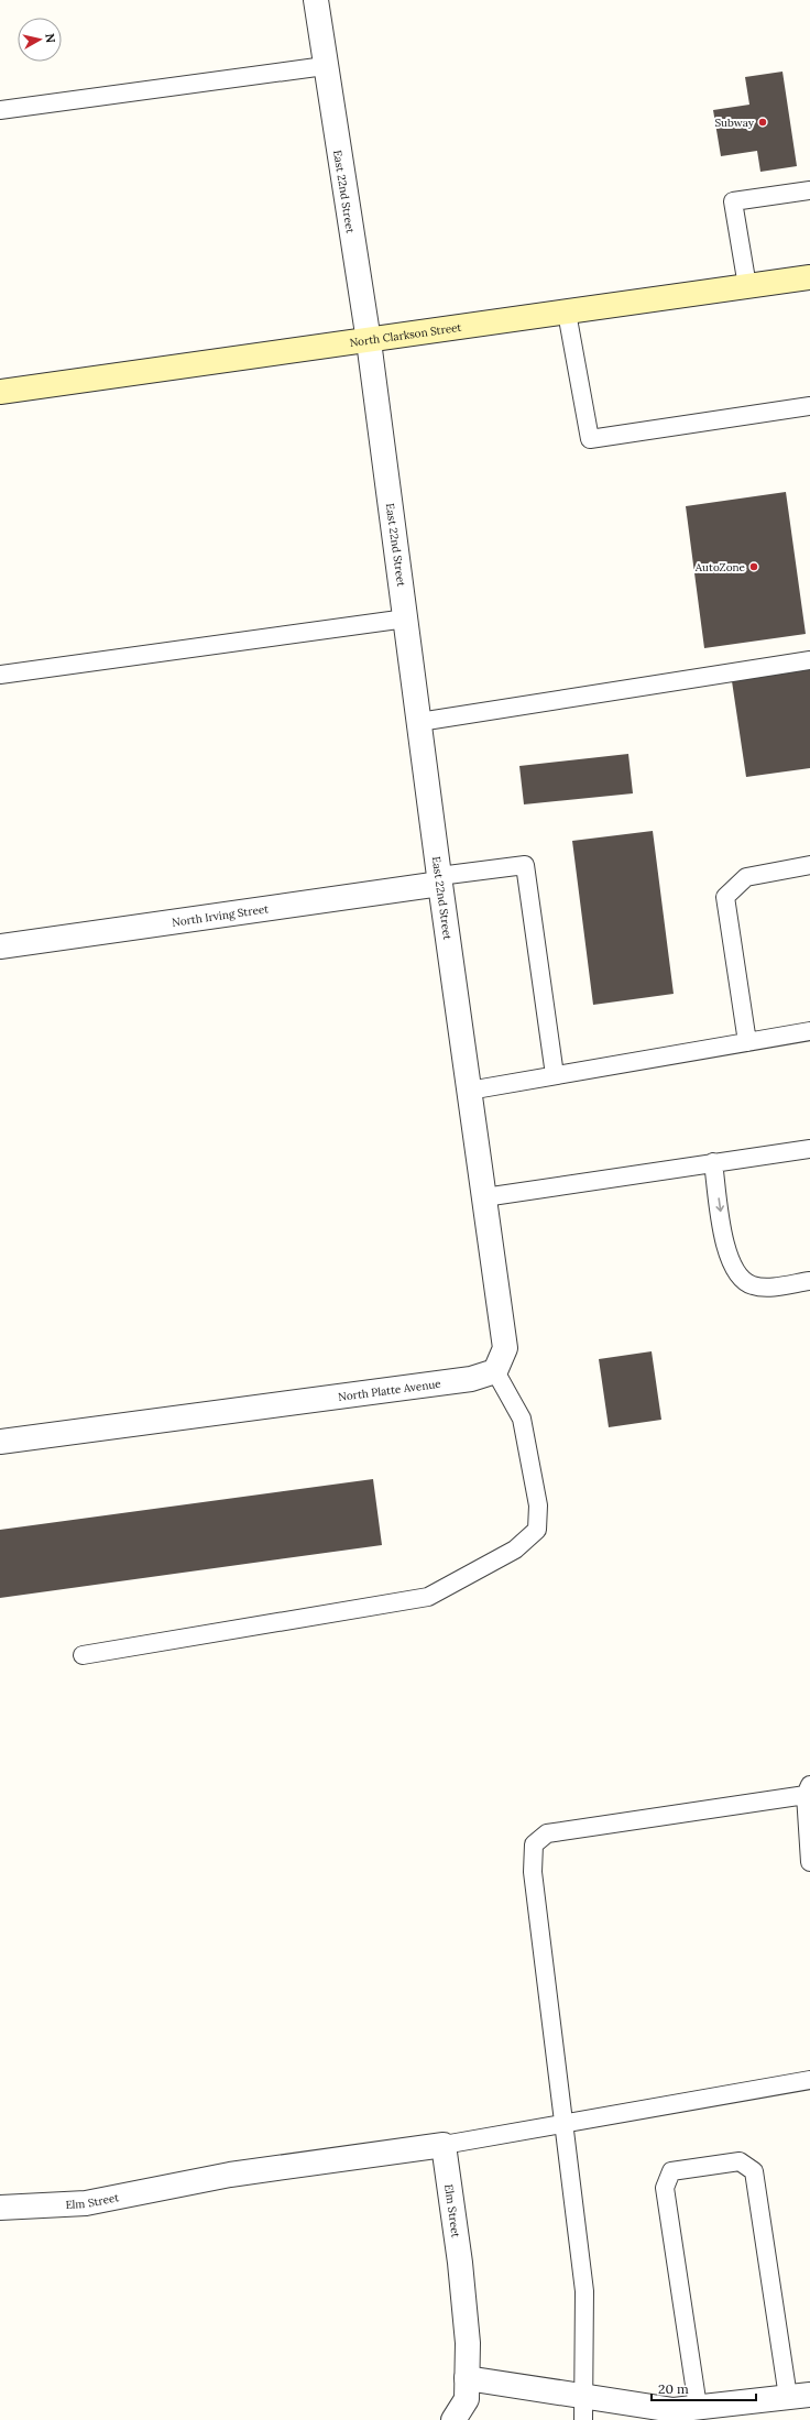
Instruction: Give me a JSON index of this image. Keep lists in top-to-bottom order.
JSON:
{
  "streets": {
    "street": [
      "East 22nd Street",
      "North Clarkson Street",
      "North Irving Street",
      "North Platte Avenue",
      "Elm Street"
    ]
  },
  "crossings": [
    ["East 22nd Street", "North Clarkson Street"],
    ["East 22nd Street", "North Irving Street"]
  ],
  "places": ["Subway", "AutoZone"],
  "scale_bar": "20 m",
  "north": "right"
}
